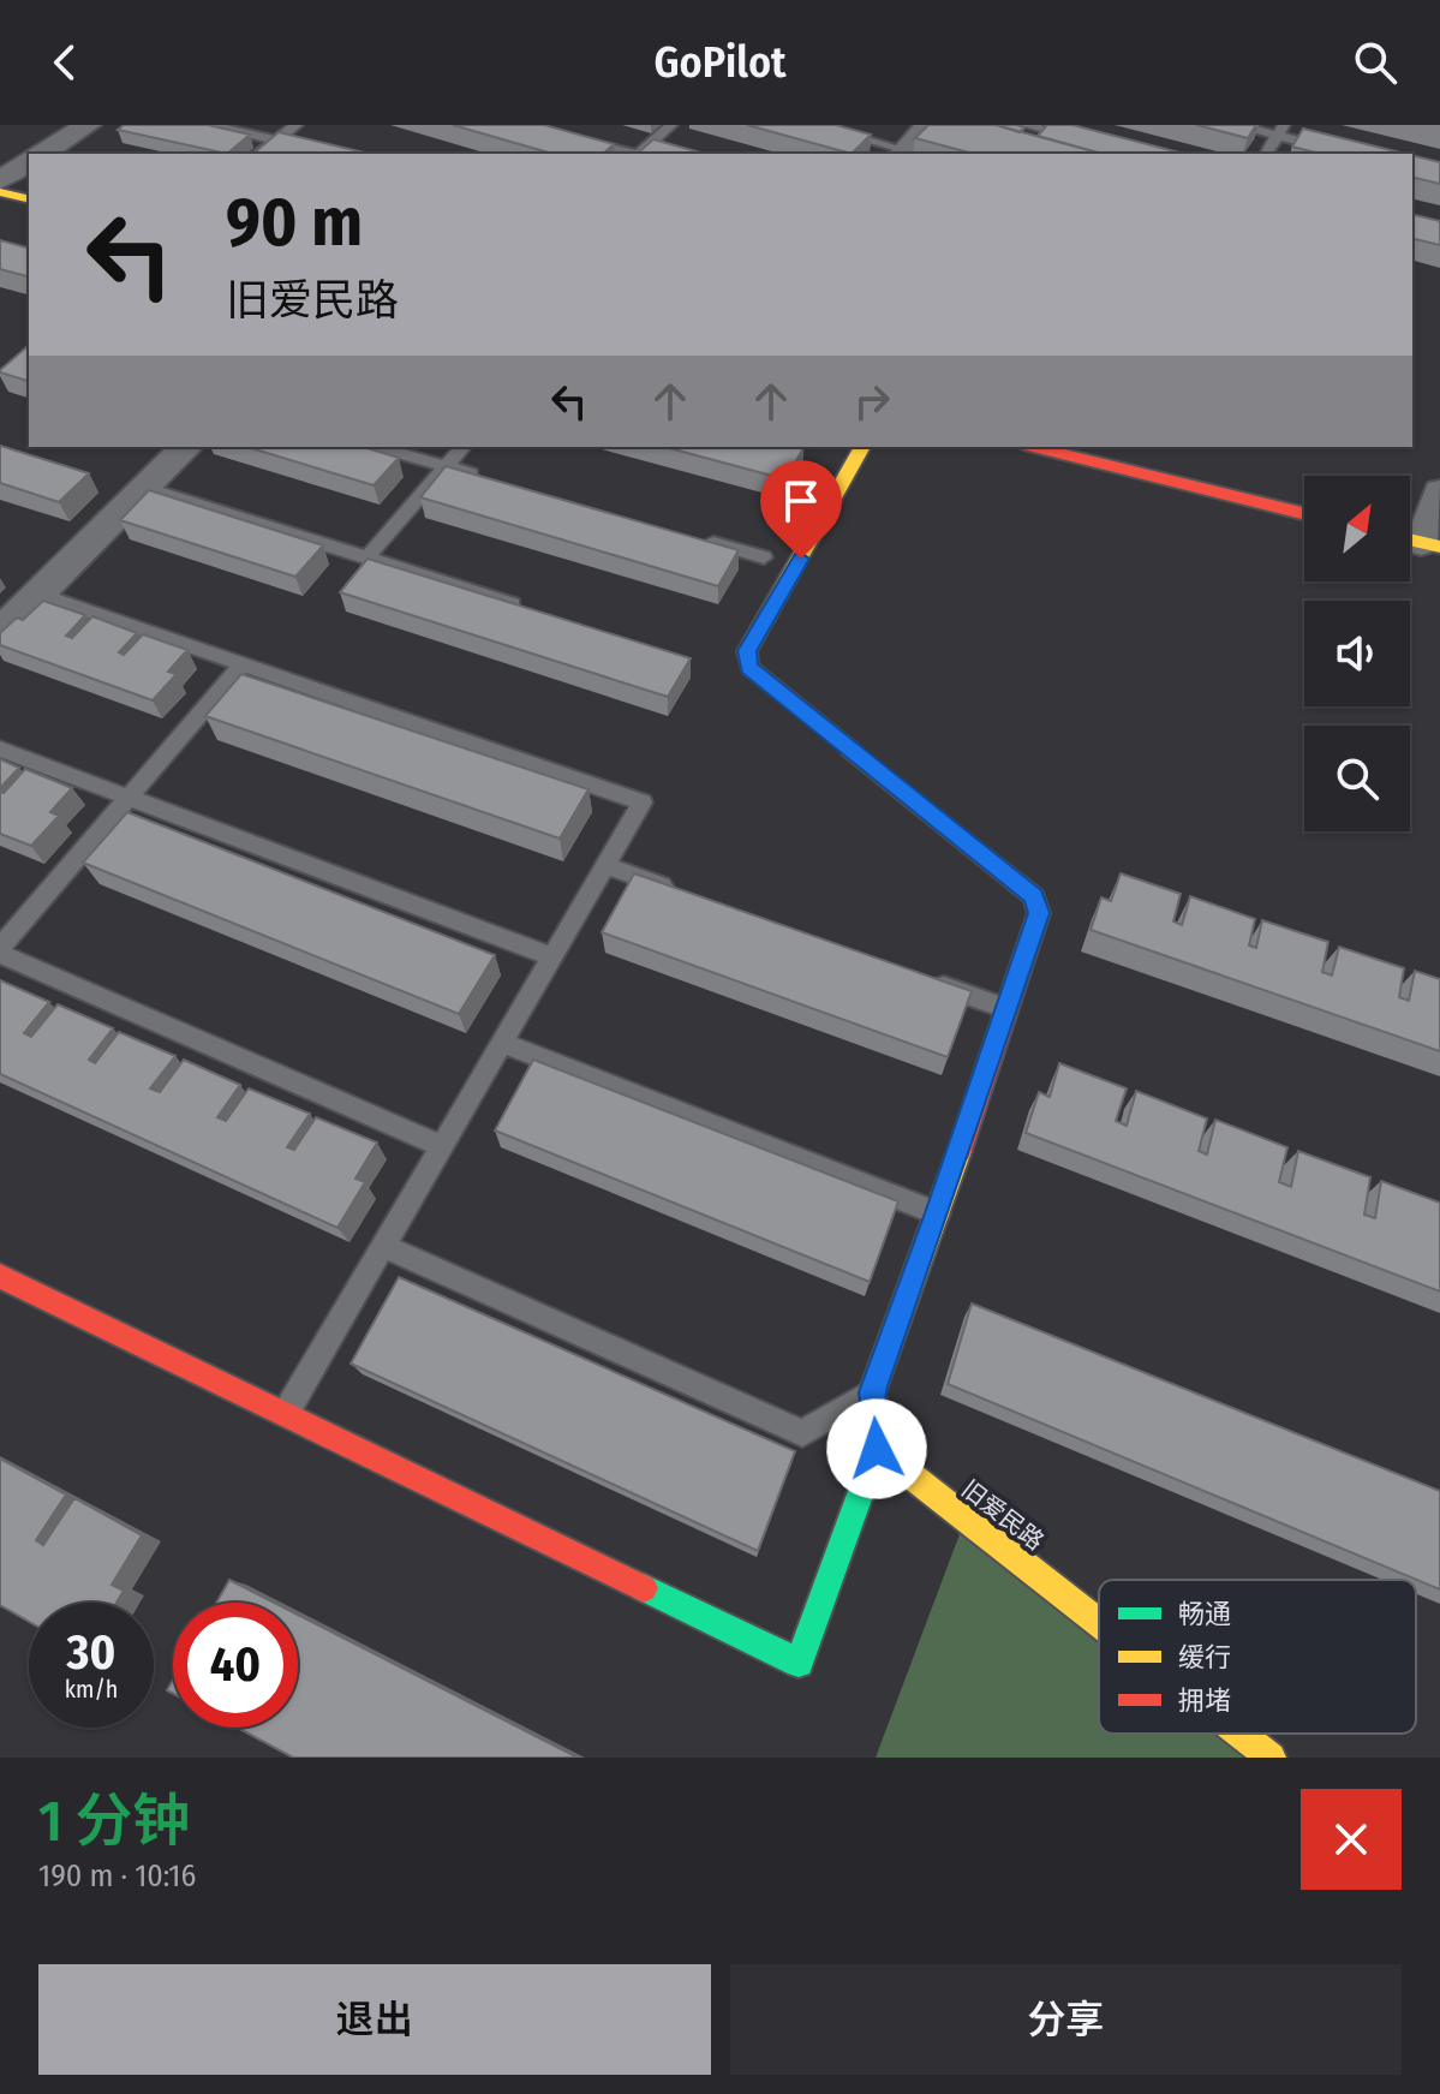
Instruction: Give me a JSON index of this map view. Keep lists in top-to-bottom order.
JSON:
{
  "streets": {
    "street": ["旧爱民路"]
  },
  "legend": ["畅通", "缓行", "拥堵"],
  "north": "top right",
  "page": {
    "header": "GoPilot",
    "turn": ["90 m", "旧爱民路"],
    "speed": "30 km/h",
    "limit": "40",
    "heading": ["1 分钟", "190 m · 10:16"],
    "buttons": ["退出", "分享"]
  }
}
